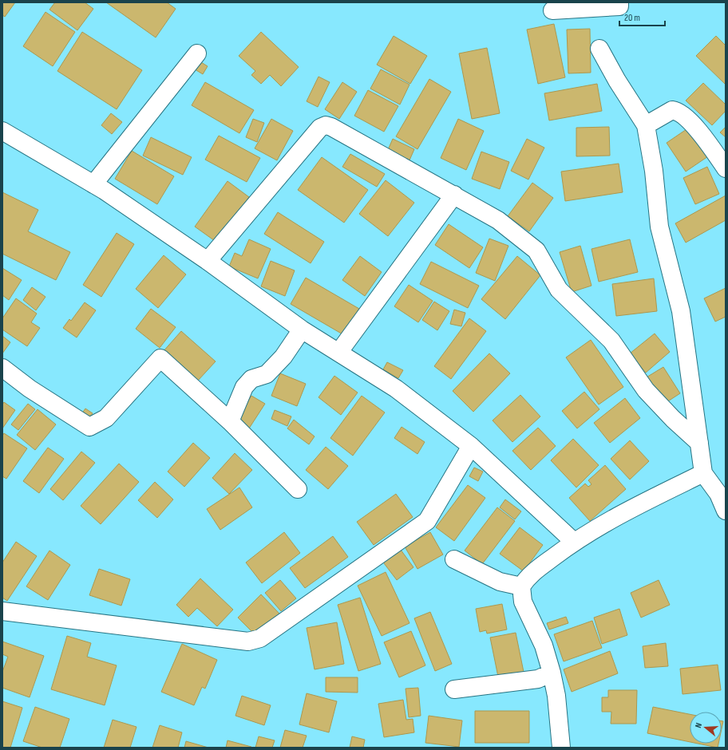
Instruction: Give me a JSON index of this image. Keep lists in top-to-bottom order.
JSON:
{
  "scale_bar": "20 m",
  "north": "left"
}
